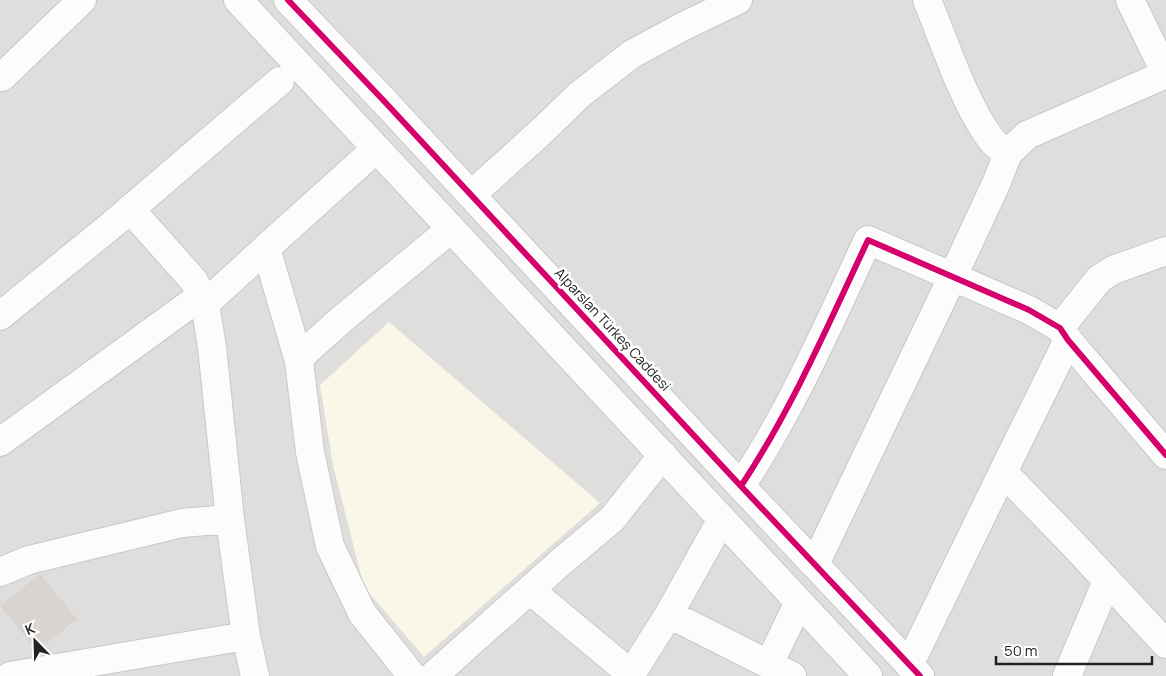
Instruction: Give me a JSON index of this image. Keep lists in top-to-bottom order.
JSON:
{
  "streets": {
    "street": ["Alparslan Türkeş Caddesi"]
  },
  "scale_bar": "50 m",
  "north": "top left"
}
